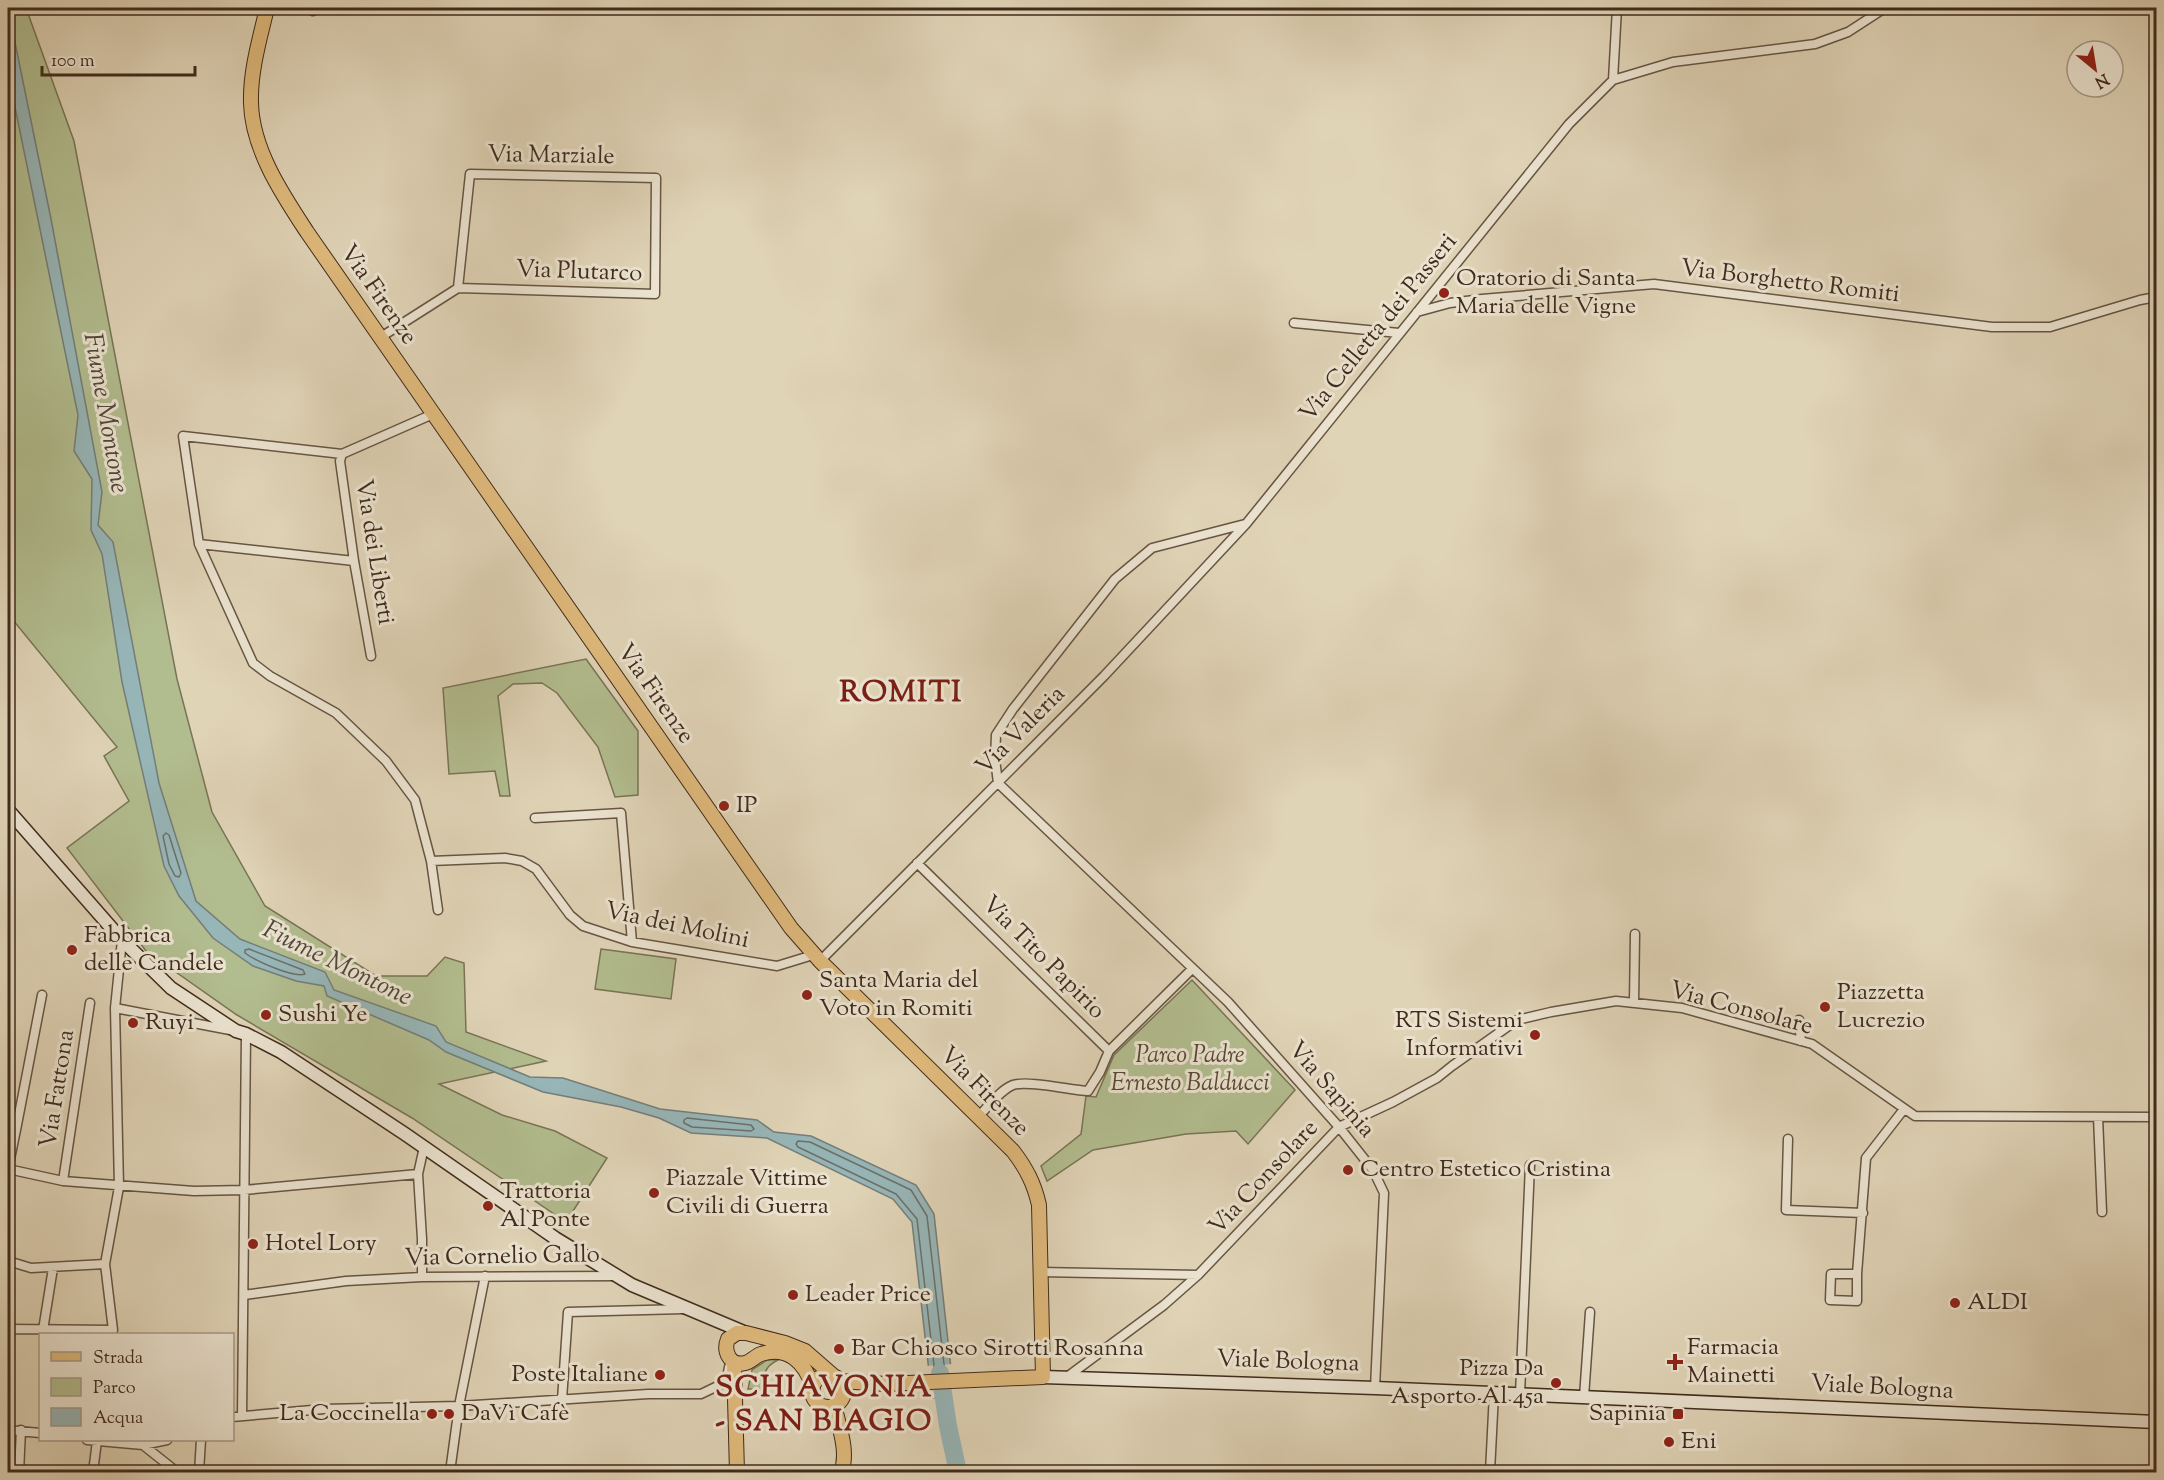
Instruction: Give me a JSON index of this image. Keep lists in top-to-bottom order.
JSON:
{
  "streets": {
    "main road": ["Via Firenze", "Viale Bologna"],
    "street": [
      "Via Marziale",
      "Via Plutarco",
      "Via Borghetto Romiti",
      "Via Celletta dei Passeri",
      "Via dei Liberti",
      "Via Valeria",
      "Via dei Molini",
      "Via Tito Papirio",
      "Via Consolare",
      "Via Fattona",
      "Via Sapinia",
      "Via Cornelio Gallo"
    ]
  },
  "crossings": [
    ["Via Marziale", "Via Plutarco"],
    ["Via Borghetto Romiti", "Via Celletta dei Passeri"],
    ["Via Firenze", "Via Valeria"],
    ["Via Firenze", "Via dei Molini"],
    ["Via Firenze", "Viale Bologna"],
    ["Via Celletta dei Passeri", "Via Valeria"],
    ["Via Valeria", "Via dei Molini"],
    ["Via Valeria", "Via Tito Papirio"],
    ["Via Valeria", "Via Sapinia"],
    ["Via Tito Papirio", "Via Sapinia"],
    ["Via Consolare", "Via Sapinia"],
    ["Via Consolare", "Viale Bologna"],
    ["Via Sapinia", "Viale Bologna"]
  ],
  "districts": ["ROMITI", "SCHIAVONIA - SAN BIAGIO"],
  "water": ["Fiume Montone"],
  "parks": ["Parco Padre Ernesto Balducci"],
  "places": {
    "other": [
      "Oratorio di Santa Maria delle Vigne",
      "IP",
      "Fabbrica delle Candele",
      "Santa Maria del Voto in Romiti",
      "Piazzetta Lucrezio",
      "Sushi Ye",
      "Ruyi",
      "RTS Sistemi Informativi",
      "Centro Estetico Cristina",
      "Piazzale Vittime Civili di Guerra",
      "Trattoria Al Ponte",
      "Hotel Lory",
      "Leader Price",
      "ALDI",
      "Bar Chiosco Sirotti Rosanna",
      "Poste Italiane",
      "Pizza Da Asporto Al 45a",
      "La Coccinella",
      "DaVì Cafè",
      "Eni"
    ],
    "health": ["Farmacia Mainetti"],
    "transit": ["Sapinia"]
  },
  "legend": ["Strada", "Parco", "Acqua"],
  "scale_bar": "100 m",
  "north": "bottom right"
}
